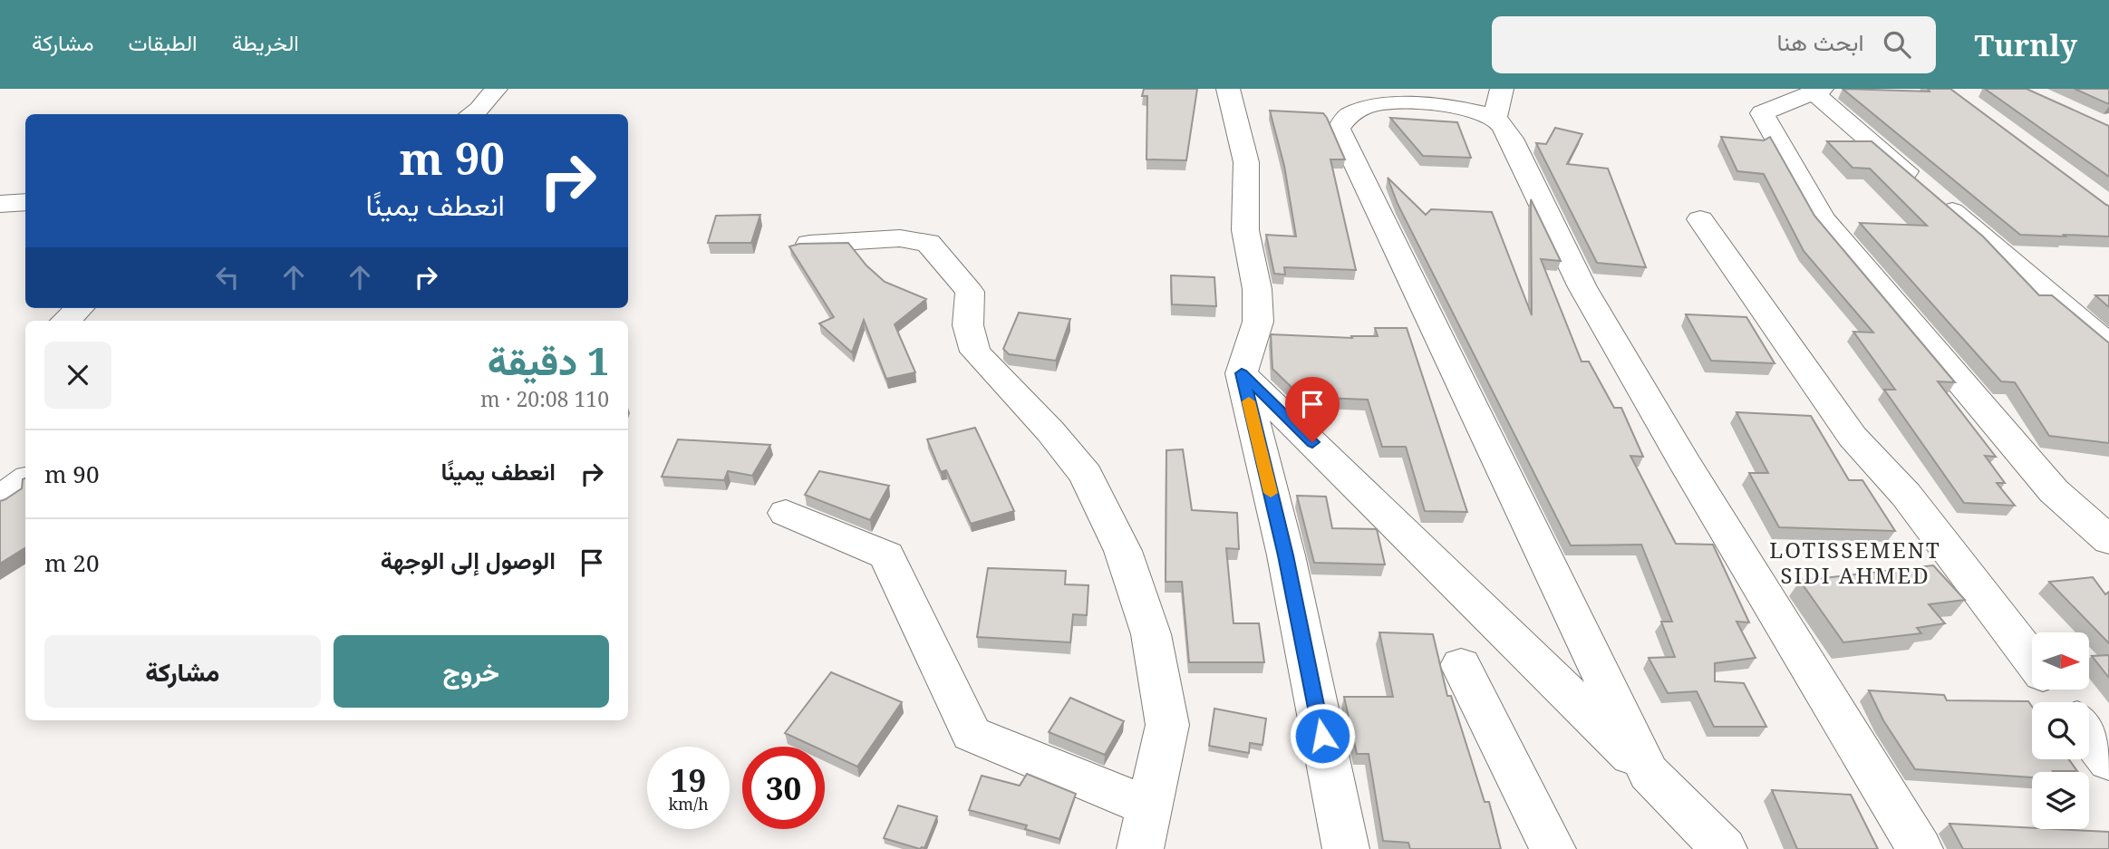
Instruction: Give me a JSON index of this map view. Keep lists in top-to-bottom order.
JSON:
{
  "districts": ["LOTISSEMENT SIDI AHMED"],
  "north": "right",
  "page": {
    "header": "Turnly",
    "search": "ابحث هنا",
    "nav": ["الخريطة", "الطبقات", "مشاركة"],
    "turn": ["90 m", "انعطف يمينًا"],
    "heading": ["1 دقيقة", "110 m · 20:08"],
    "list": [
      {
        "name": "انعطف يمينًا",
        "value": "90 m"
      },
      {
        "name": "الوصول إلى الوجهة",
        "value": "20 m"
      }
    ],
    "buttons": ["خروج", "مشاركة"],
    "speed": "19 km/h",
    "limit": "30"
  }
}
